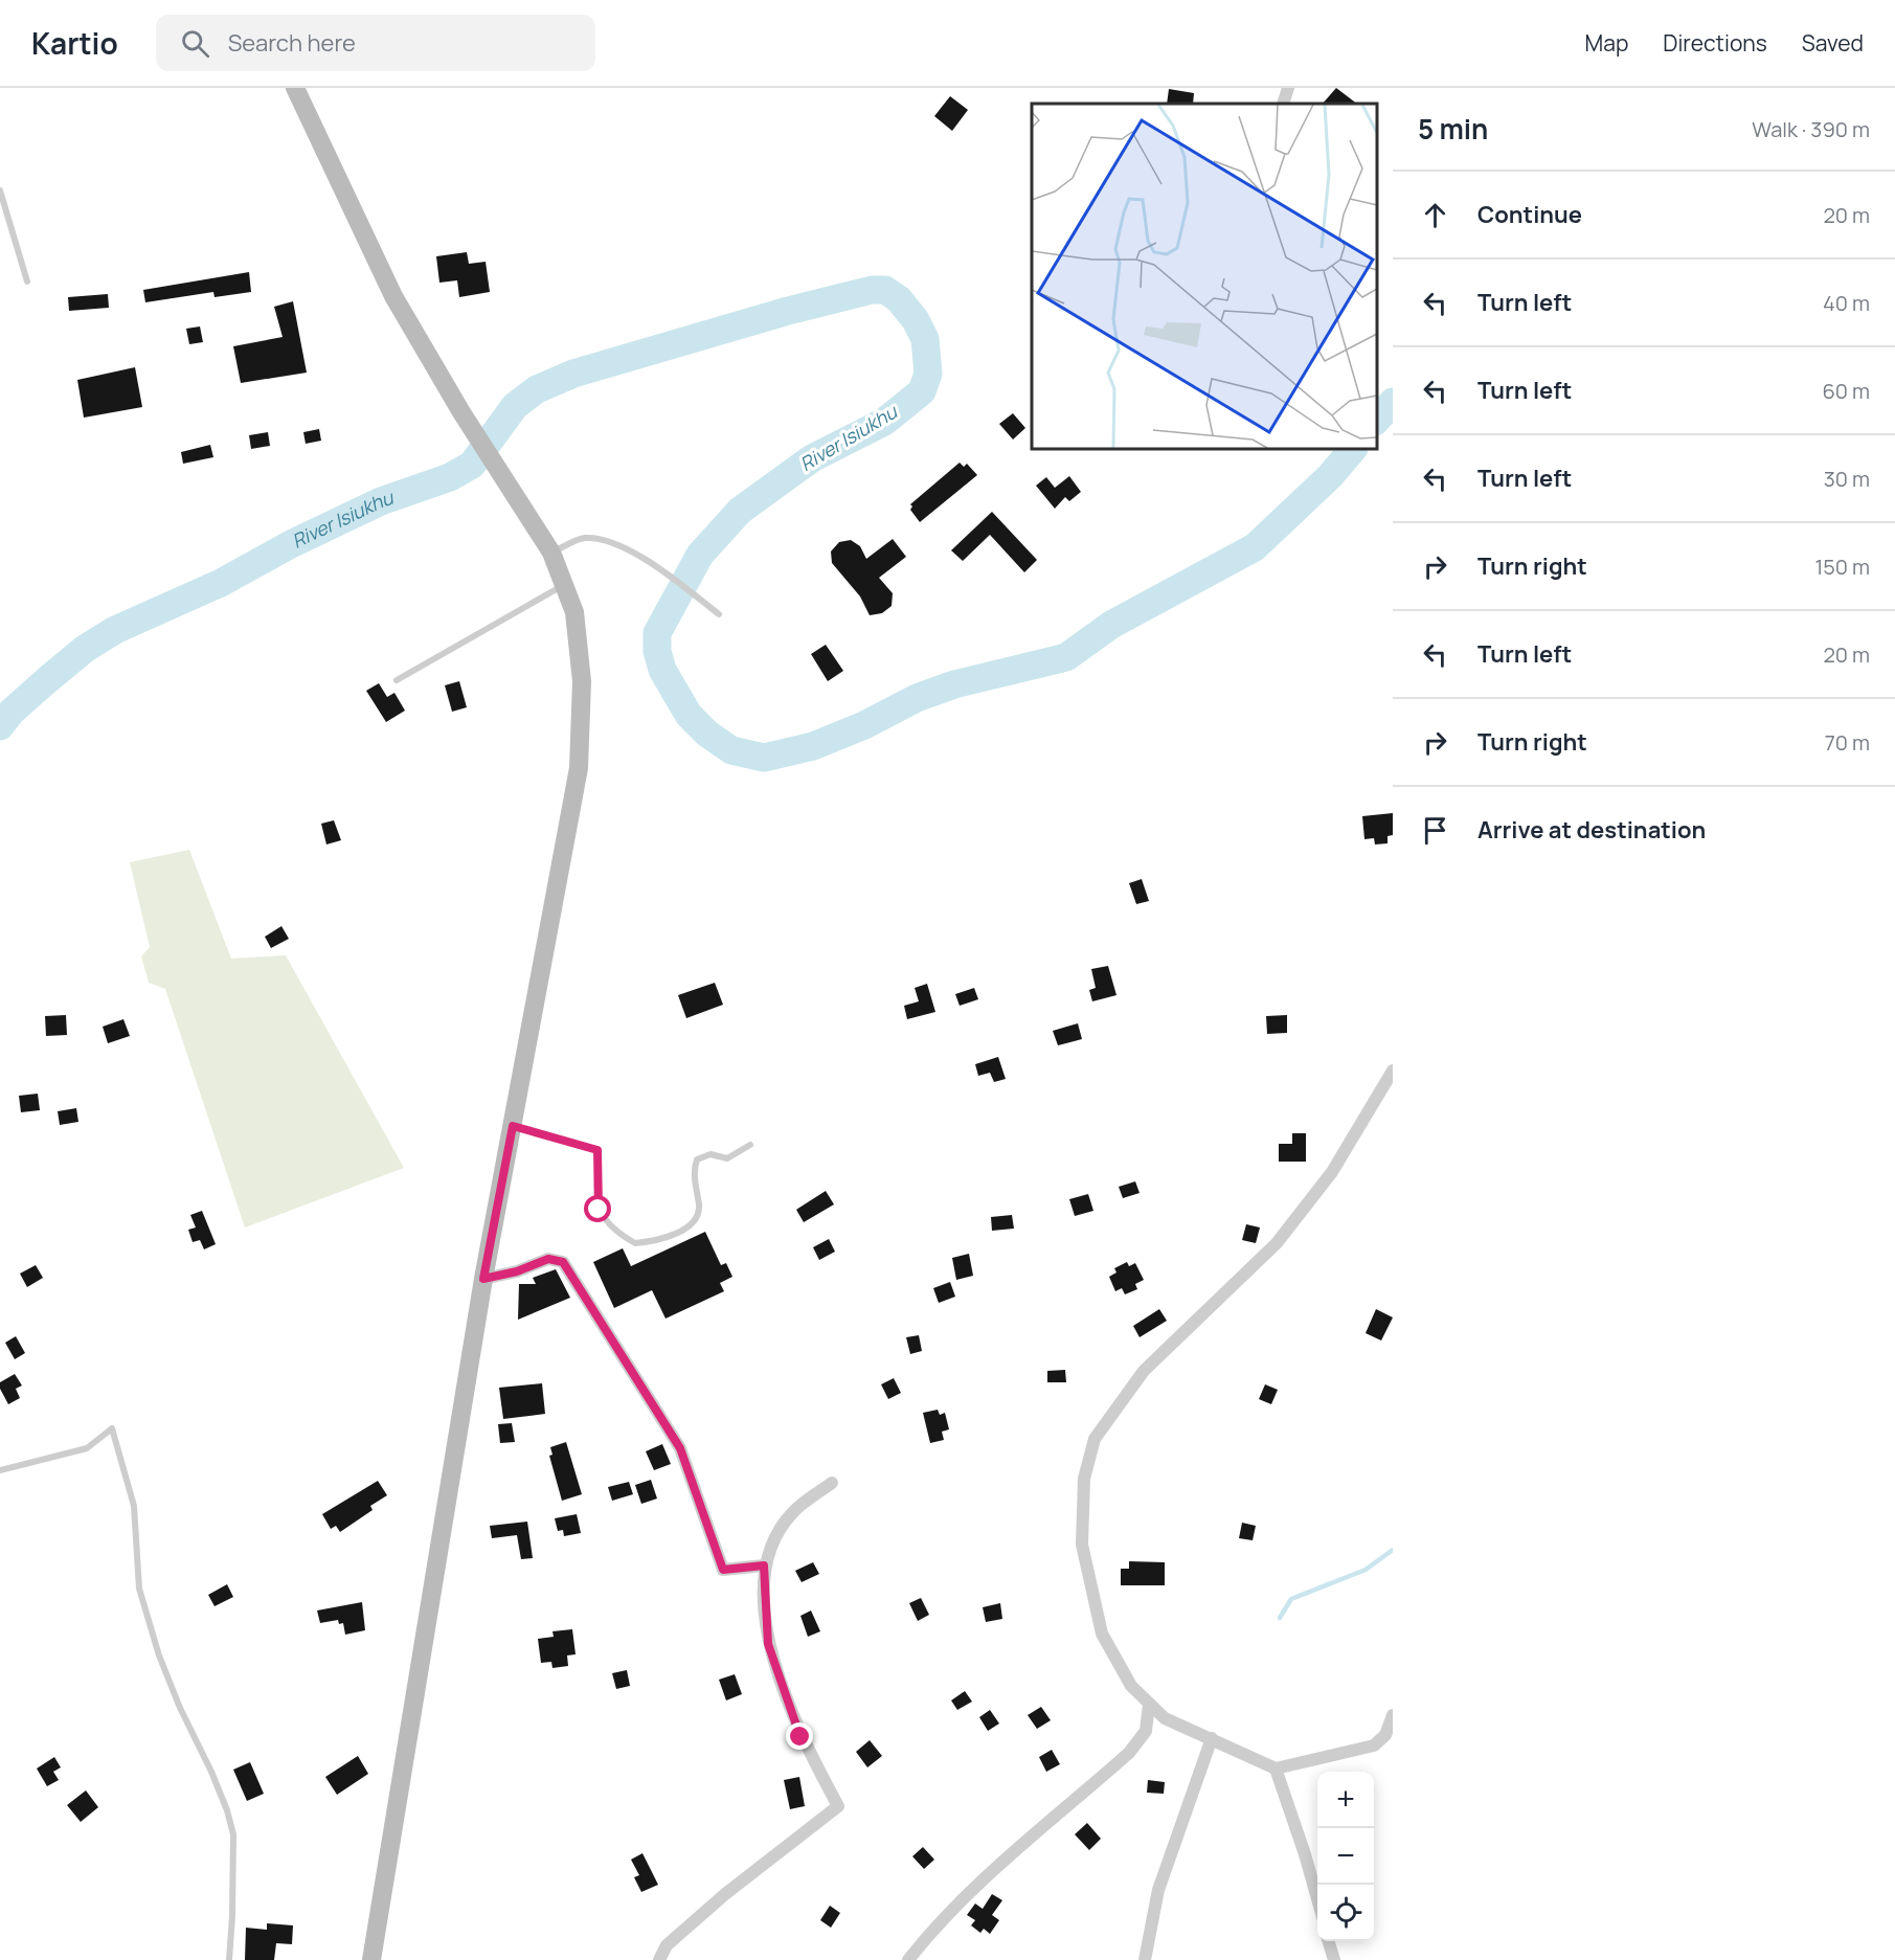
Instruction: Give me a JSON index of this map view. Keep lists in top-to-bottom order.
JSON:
{
  "water": ["River Isiukhu"],
  "page": {
    "header": "Kartio",
    "search": "Search here",
    "nav": ["Map", "Directions", "Saved"],
    "heading": ["5 min", "Walk · 390 m"],
    "list": [
      ["Continue", "20 m"],
      ["Turn left", "40 m"],
      ["Turn left", "60 m"],
      ["Turn left", "30 m"],
      ["Turn right", "150 m"],
      ["Turn left", "20 m"],
      ["Turn right", "70 m"],
      "Arrive at destination"
    ],
    "map_buttons": ["+", "−"]
  }
}
